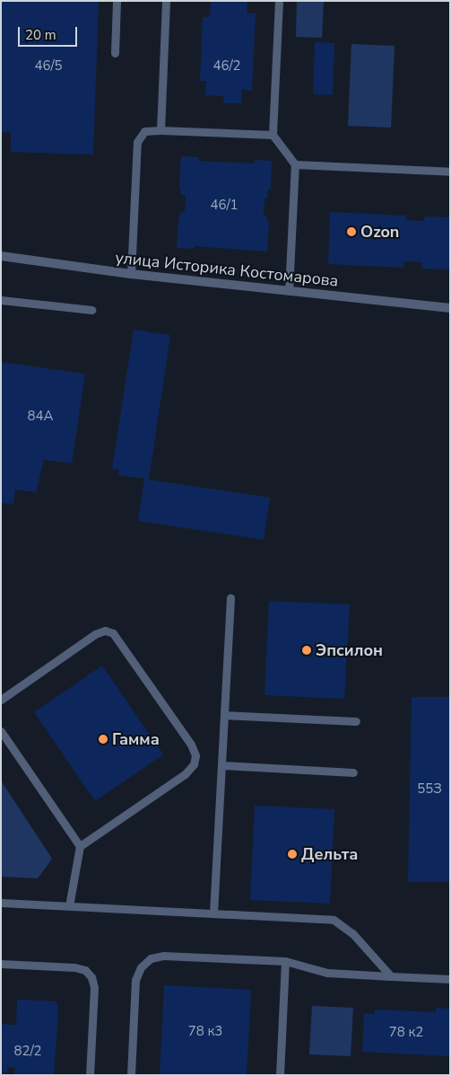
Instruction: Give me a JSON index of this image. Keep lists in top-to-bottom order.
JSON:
{
  "streets": {
    "street": ["улица Историка Костомарова"]
  },
  "places": [
    "Ozon",
    "Эпсилон",
    "Гамма",
    "Дельта"
  ],
  "house_numbers": [
    "46/5",
    "46/2",
    "46/1",
    "84А",
    "55З",
    "78 к3",
    "78 к2",
    "82/2"
  ],
  "scale_bar": "20 m"
}
